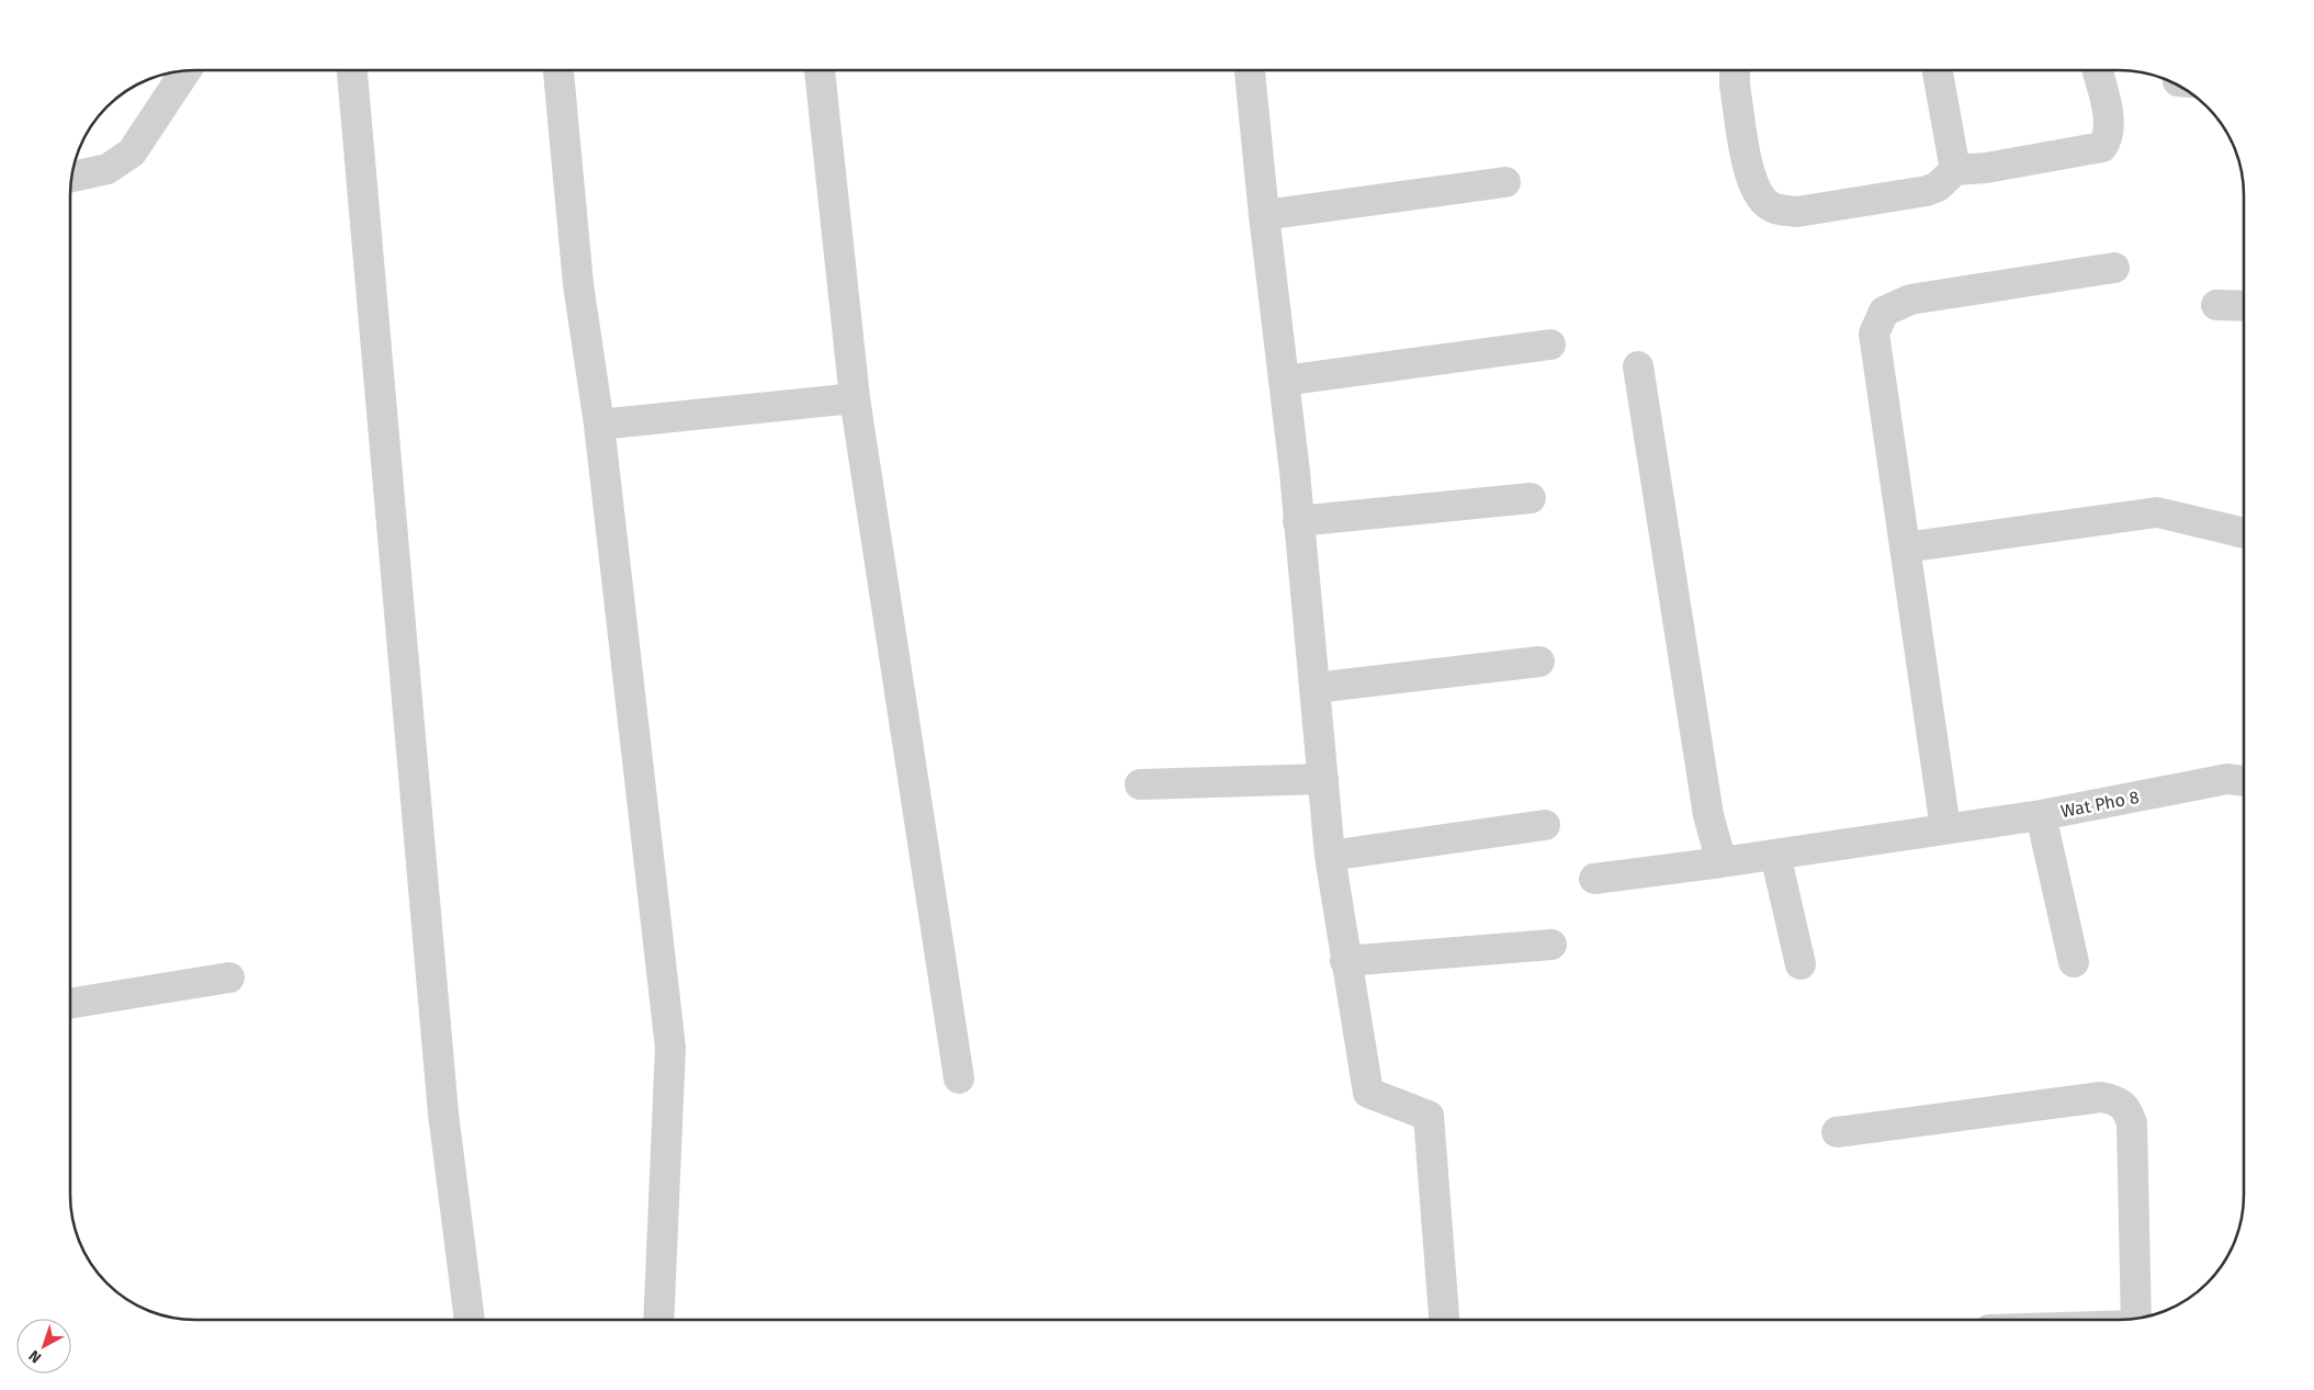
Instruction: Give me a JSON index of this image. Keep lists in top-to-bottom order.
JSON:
{
  "streets": {
    "street": ["Wat Pho 8"]
  },
  "north": "bottom left"
}
